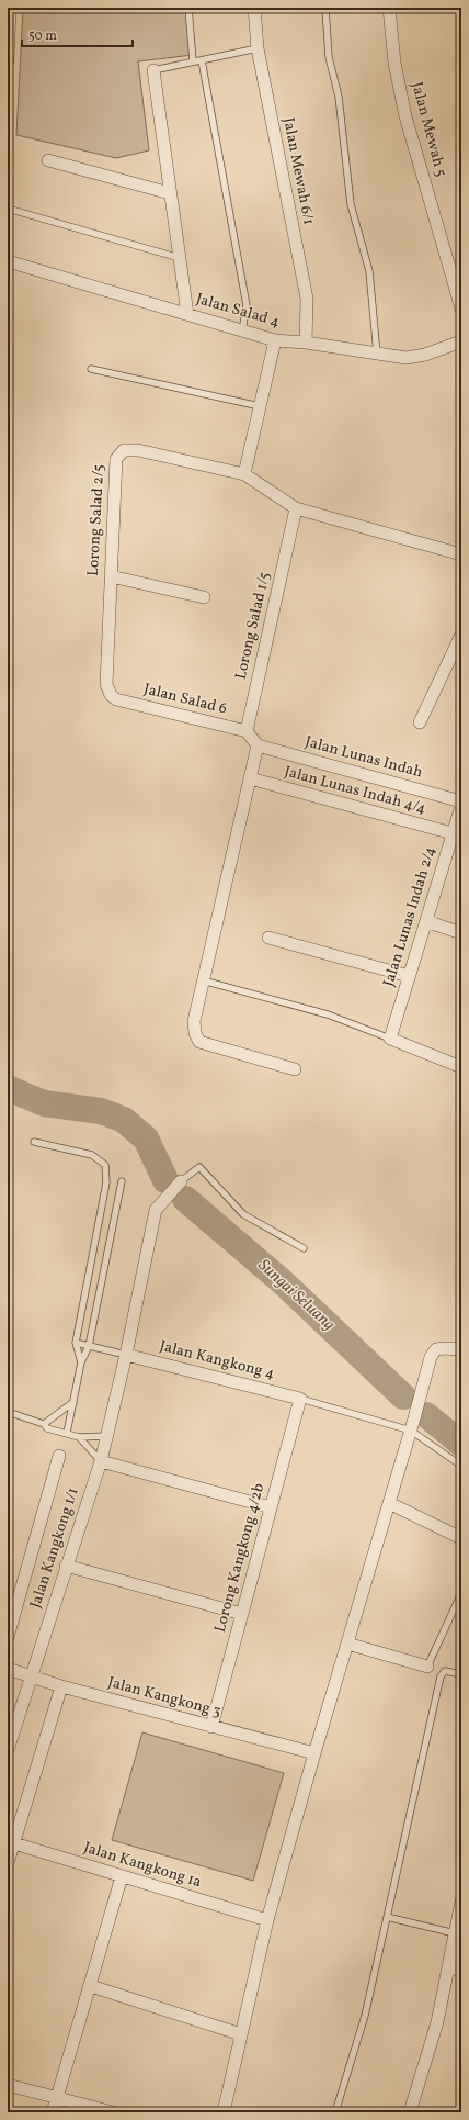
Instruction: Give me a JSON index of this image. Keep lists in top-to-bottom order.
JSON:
{
  "streets": {
    "street": [
      "Jalan Mewah 5",
      "Jalan Mewah 6/1",
      "Jalan Salad 4",
      "Lorong Salad 2/5",
      "Lorong Salad 1/5",
      "Jalan Salad 6",
      "Jalan Lunas Indah",
      "Jalan Lunas Indah 4/4",
      "Jalan Lunas Indah 2/4",
      "Jalan Kangkong 4",
      "Jalan Kangkong 1/1",
      "Lorong Kangkong 4/2b",
      "Jalan Kangkong 3",
      "Jalan Kangkong 1a"
    ]
  },
  "crossings": [
    ["Jalan Mewah 6/1", "Jalan Salad 4"],
    ["Lorong Salad 2/5", "Lorong Salad 1/5"],
    ["Lorong Salad 2/5", "Jalan Salad 6"],
    ["Lorong Salad 1/5", "Jalan Salad 6"],
    ["Jalan Lunas Indah 4/4", "Jalan Lunas Indah 2/4"],
    ["Jalan Kangkong 4", "Jalan Kangkong 1/1"],
    ["Jalan Kangkong 4", "Lorong Kangkong 4/2b"],
    ["Jalan Kangkong 1/1", "Jalan Kangkong 3"],
    ["Lorong Kangkong 4/2b", "Jalan Kangkong 3"]
  ],
  "water": ["Sungai Seluang"],
  "scale_bar": "50 m"
}
